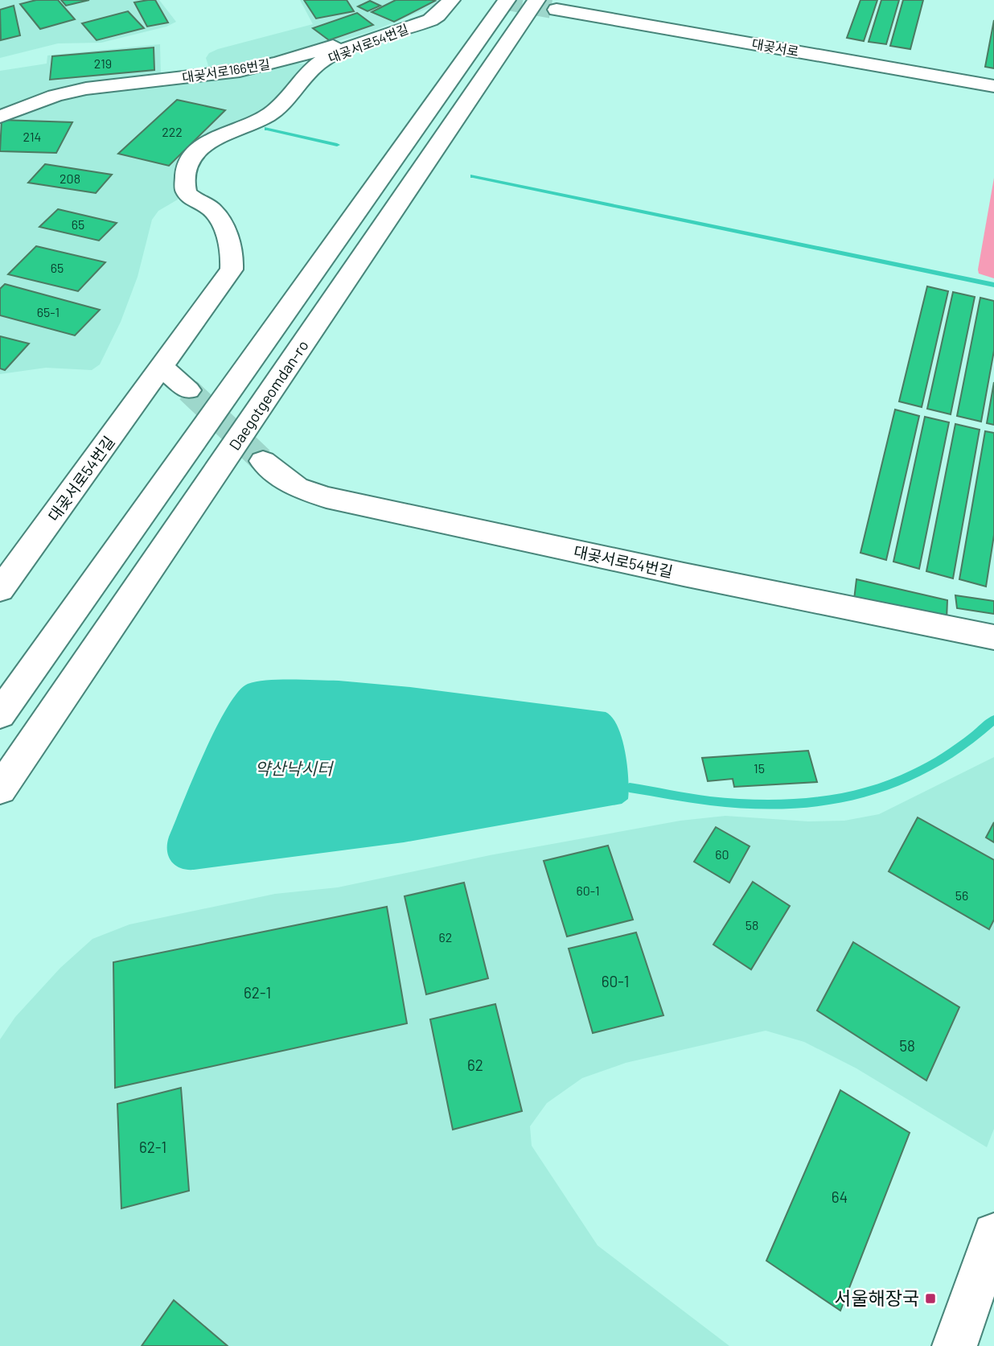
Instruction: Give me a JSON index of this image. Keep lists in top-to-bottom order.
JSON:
{
  "streets": {
    "main road": [
      "대곶서로54번길",
      "대곶서로",
      "대곶서로166번길",
      "Daegotgeomdan-ro"
    ]
  },
  "crossings": [
    ["대곶서로54번길", "대곶서로166번길"],
    ["대곶서로", "Daegotgeomdan-ro"]
  ],
  "water": ["약산낙시터"],
  "places": {
    "transit": ["서울해장국"]
  },
  "house_numbers": [
    "219",
    "222",
    "214",
    "208",
    "65",
    "65",
    "65-1",
    "15",
    "60",
    "60-1",
    "56",
    "58",
    "62",
    "60-1",
    "62-1",
    "58",
    "62",
    "62-1",
    "64"
  ]
}
